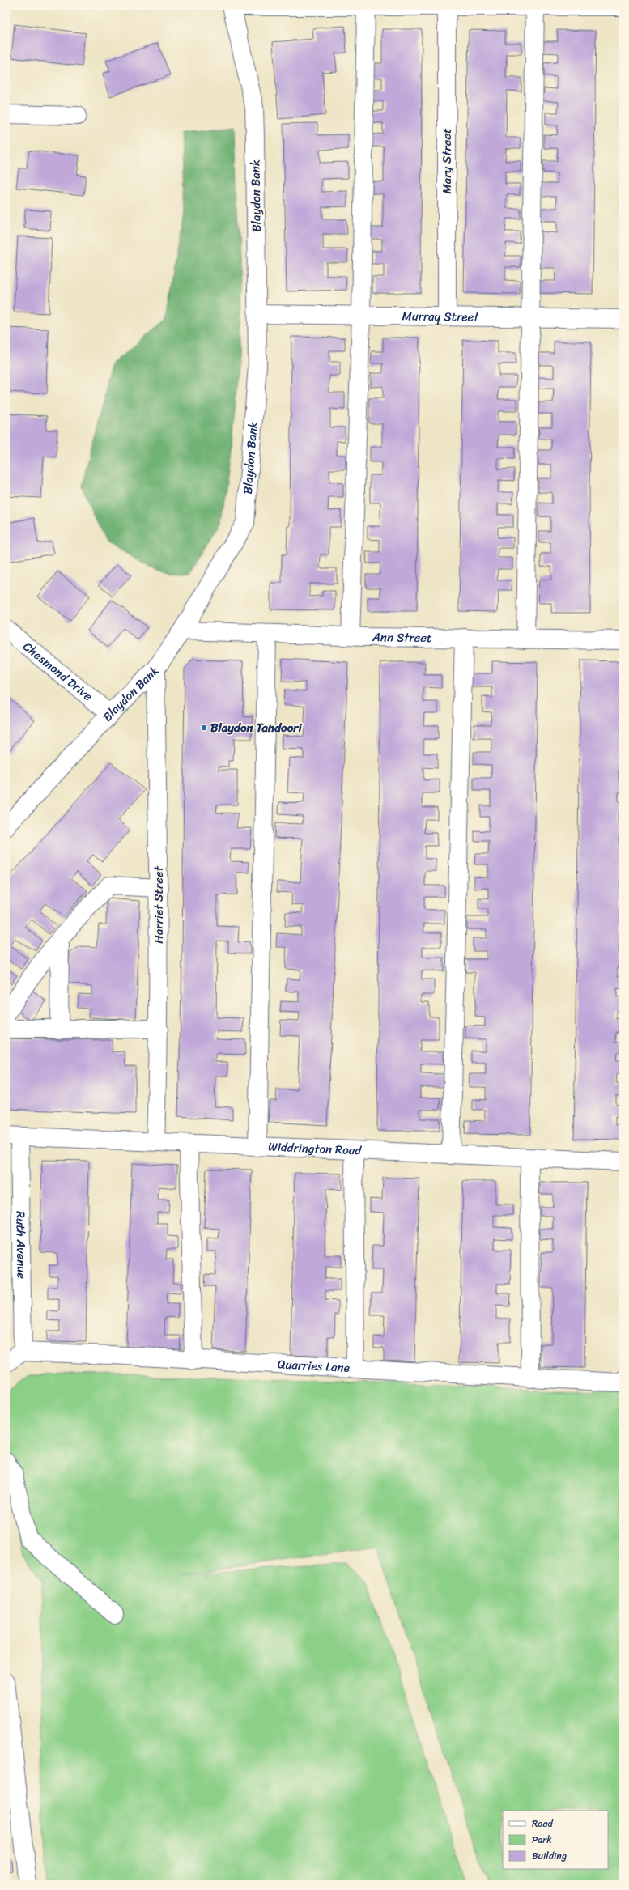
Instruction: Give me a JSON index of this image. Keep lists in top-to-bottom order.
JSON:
{
  "streets": {
    "street": [
      "Mary Street",
      "Blaydon Bank",
      "Murray Street",
      "Ann Street",
      "Chesmond Drive",
      "Harriet Street",
      "Widdrington Road",
      "Ruth Avenue",
      "Quarries Lane"
    ]
  },
  "crossings": [
    ["Mary Street", "Murray Street"],
    ["Blaydon Bank", "Murray Street"],
    ["Blaydon Bank", "Ann Street"],
    ["Blaydon Bank", "Chesmond Drive"],
    ["Blaydon Bank", "Harriet Street"],
    ["Harriet Street", "Widdrington Road"],
    ["Widdrington Road", "Ruth Avenue"],
    ["Ruth Avenue", "Quarries Lane"]
  ],
  "places": ["Blaydon Tandoori"],
  "legend": ["Road", "Park", "Building"]
}
